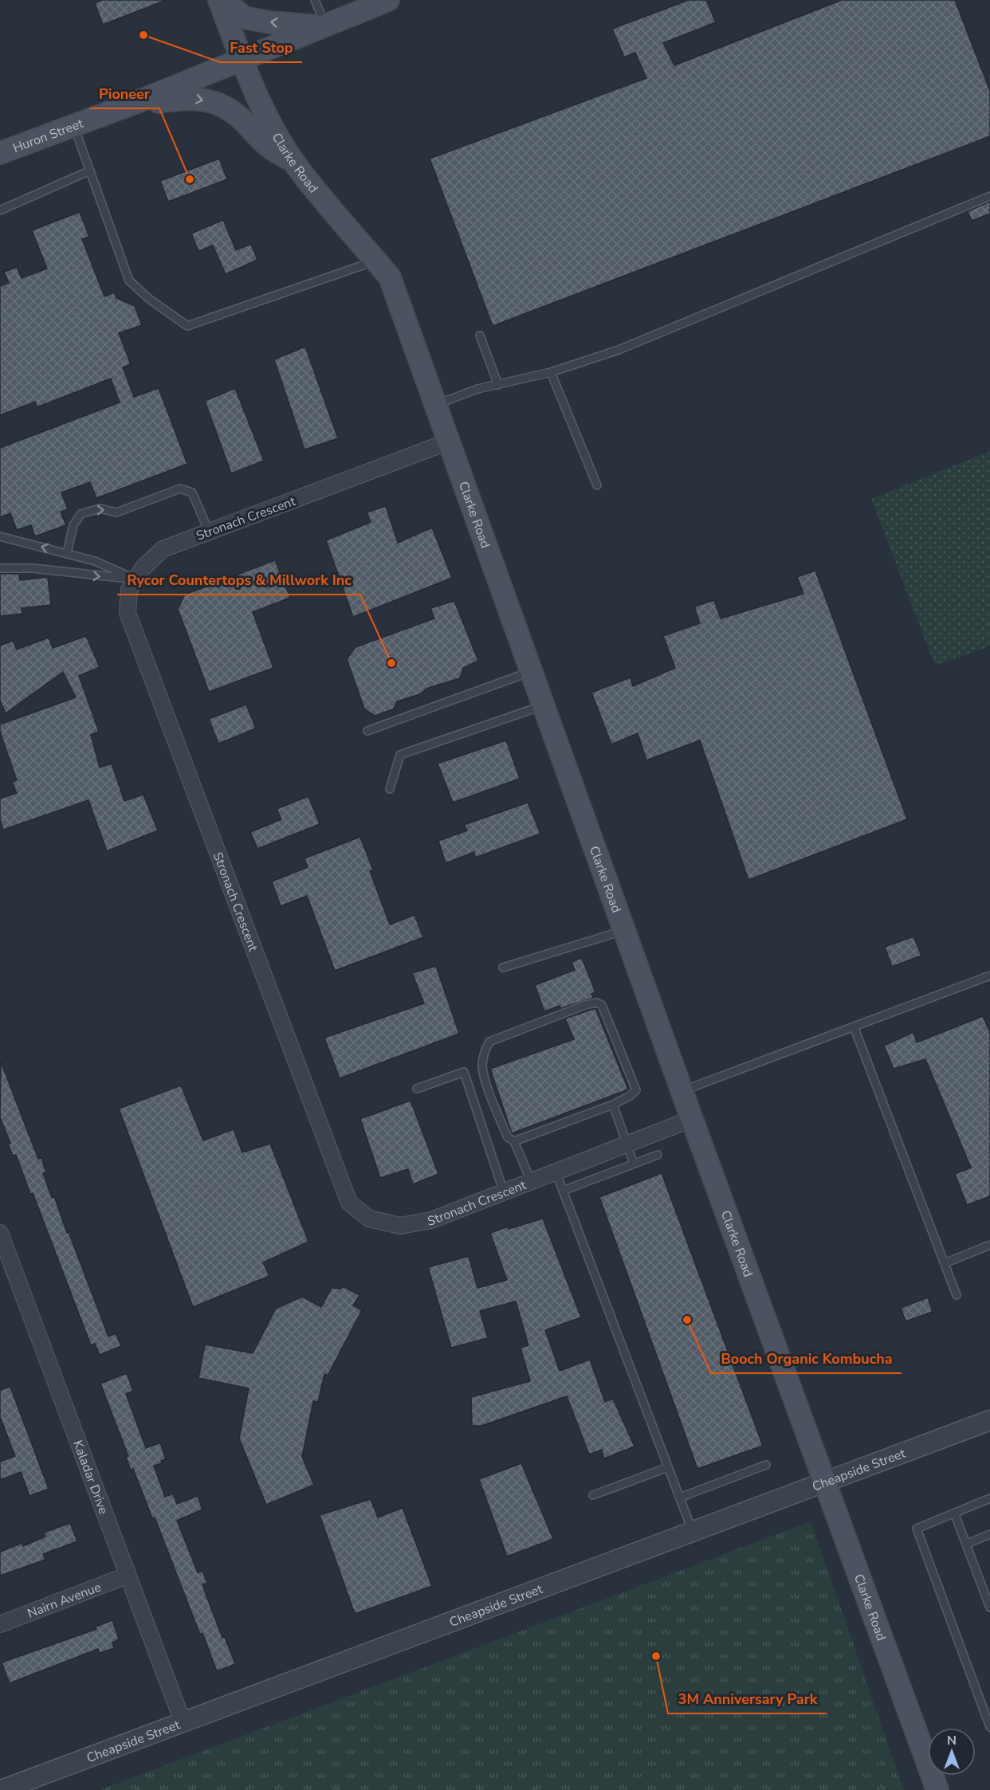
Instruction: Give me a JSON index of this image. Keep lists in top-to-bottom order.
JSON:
{
  "streets": {
    "main road": ["Huron Street", "Clarke Road"],
    "street": [
      "Stronach Crescent",
      "Cheapside Street",
      "Kaladar Drive",
      "Nairn Avenue"
    ]
  },
  "crossings": [
    ["Huron Street", "Clarke Road"],
    ["Clarke Road", "Stronach Crescent"],
    ["Clarke Road", "Cheapside Street"],
    ["Cheapside Street", "Kaladar Drive"],
    ["Kaladar Drive", "Nairn Avenue"]
  ],
  "places": [
    "Fast Stop",
    "Pioneer",
    "Rycor Countertops & Millwork Inc",
    "Booch Organic Kombucha",
    "3M Anniversary Park"
  ],
  "north": "top"
}
